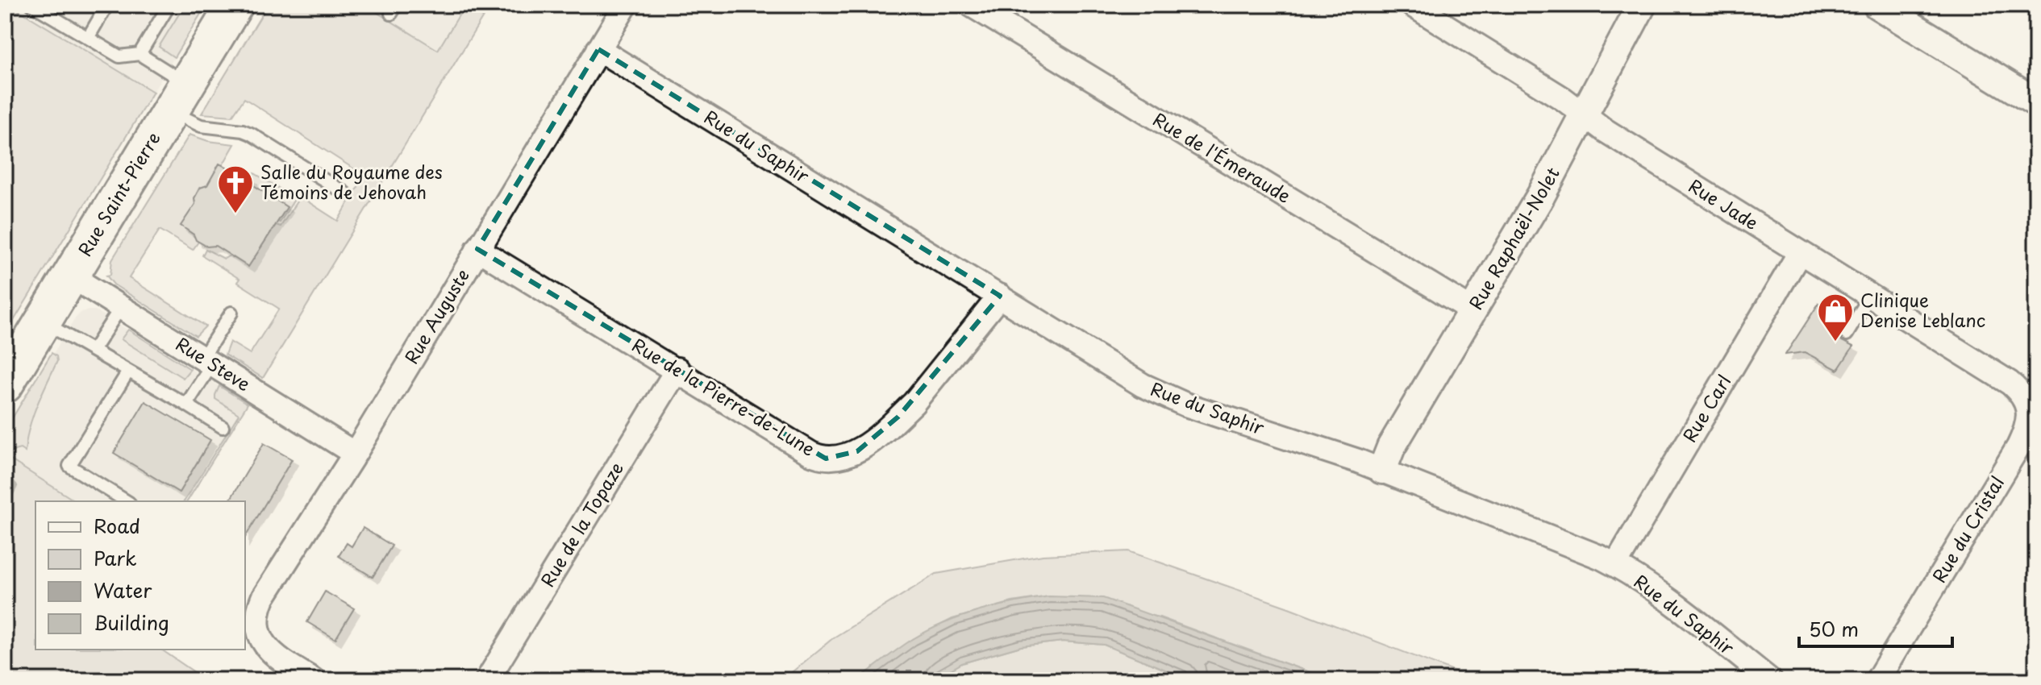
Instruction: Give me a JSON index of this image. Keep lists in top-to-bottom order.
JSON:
{
  "streets": {
    "main road": ["Rue Saint-Pierre"],
    "street": [
      "Rue du Saphir",
      "Rue de l'Émeraude",
      "Rue Jade",
      "Rue Raphaël-Nolet",
      "Rue Auguste",
      "Rue Steve",
      "Rue de la Pierre-de-Lune",
      "Rue Carl",
      "Rue de la Topaze",
      "Rue du Cristal"
    ]
  },
  "crossings": [
    ["Rue du Saphir", "Rue Raphaël-Nolet"],
    ["Rue du Saphir", "Rue Auguste"],
    ["Rue du Saphir", "Rue de la Pierre-de-Lune"],
    ["Rue du Saphir", "Rue Carl"],
    ["Rue de l'Émeraude", "Rue Raphaël-Nolet"],
    ["Rue Saint-Pierre", "Rue Steve"],
    ["Rue Jade", "Rue Raphaël-Nolet"],
    ["Rue Jade", "Rue Carl"],
    ["Rue Jade", "Rue du Cristal"],
    ["Rue Auguste", "Rue Steve"],
    ["Rue Auguste", "Rue de la Pierre-de-Lune"],
    ["Rue de la Pierre-de-Lune", "Rue de la Topaze"]
  ],
  "places": {
    "church": ["Salle du Royaume des Témoins de Jehovah"],
    "shop": ["Clinique Denise Leblanc"]
  },
  "legend": [
    "Road",
    "Park",
    "Water",
    "Building"
  ],
  "scale_bar": "50 m"
}
